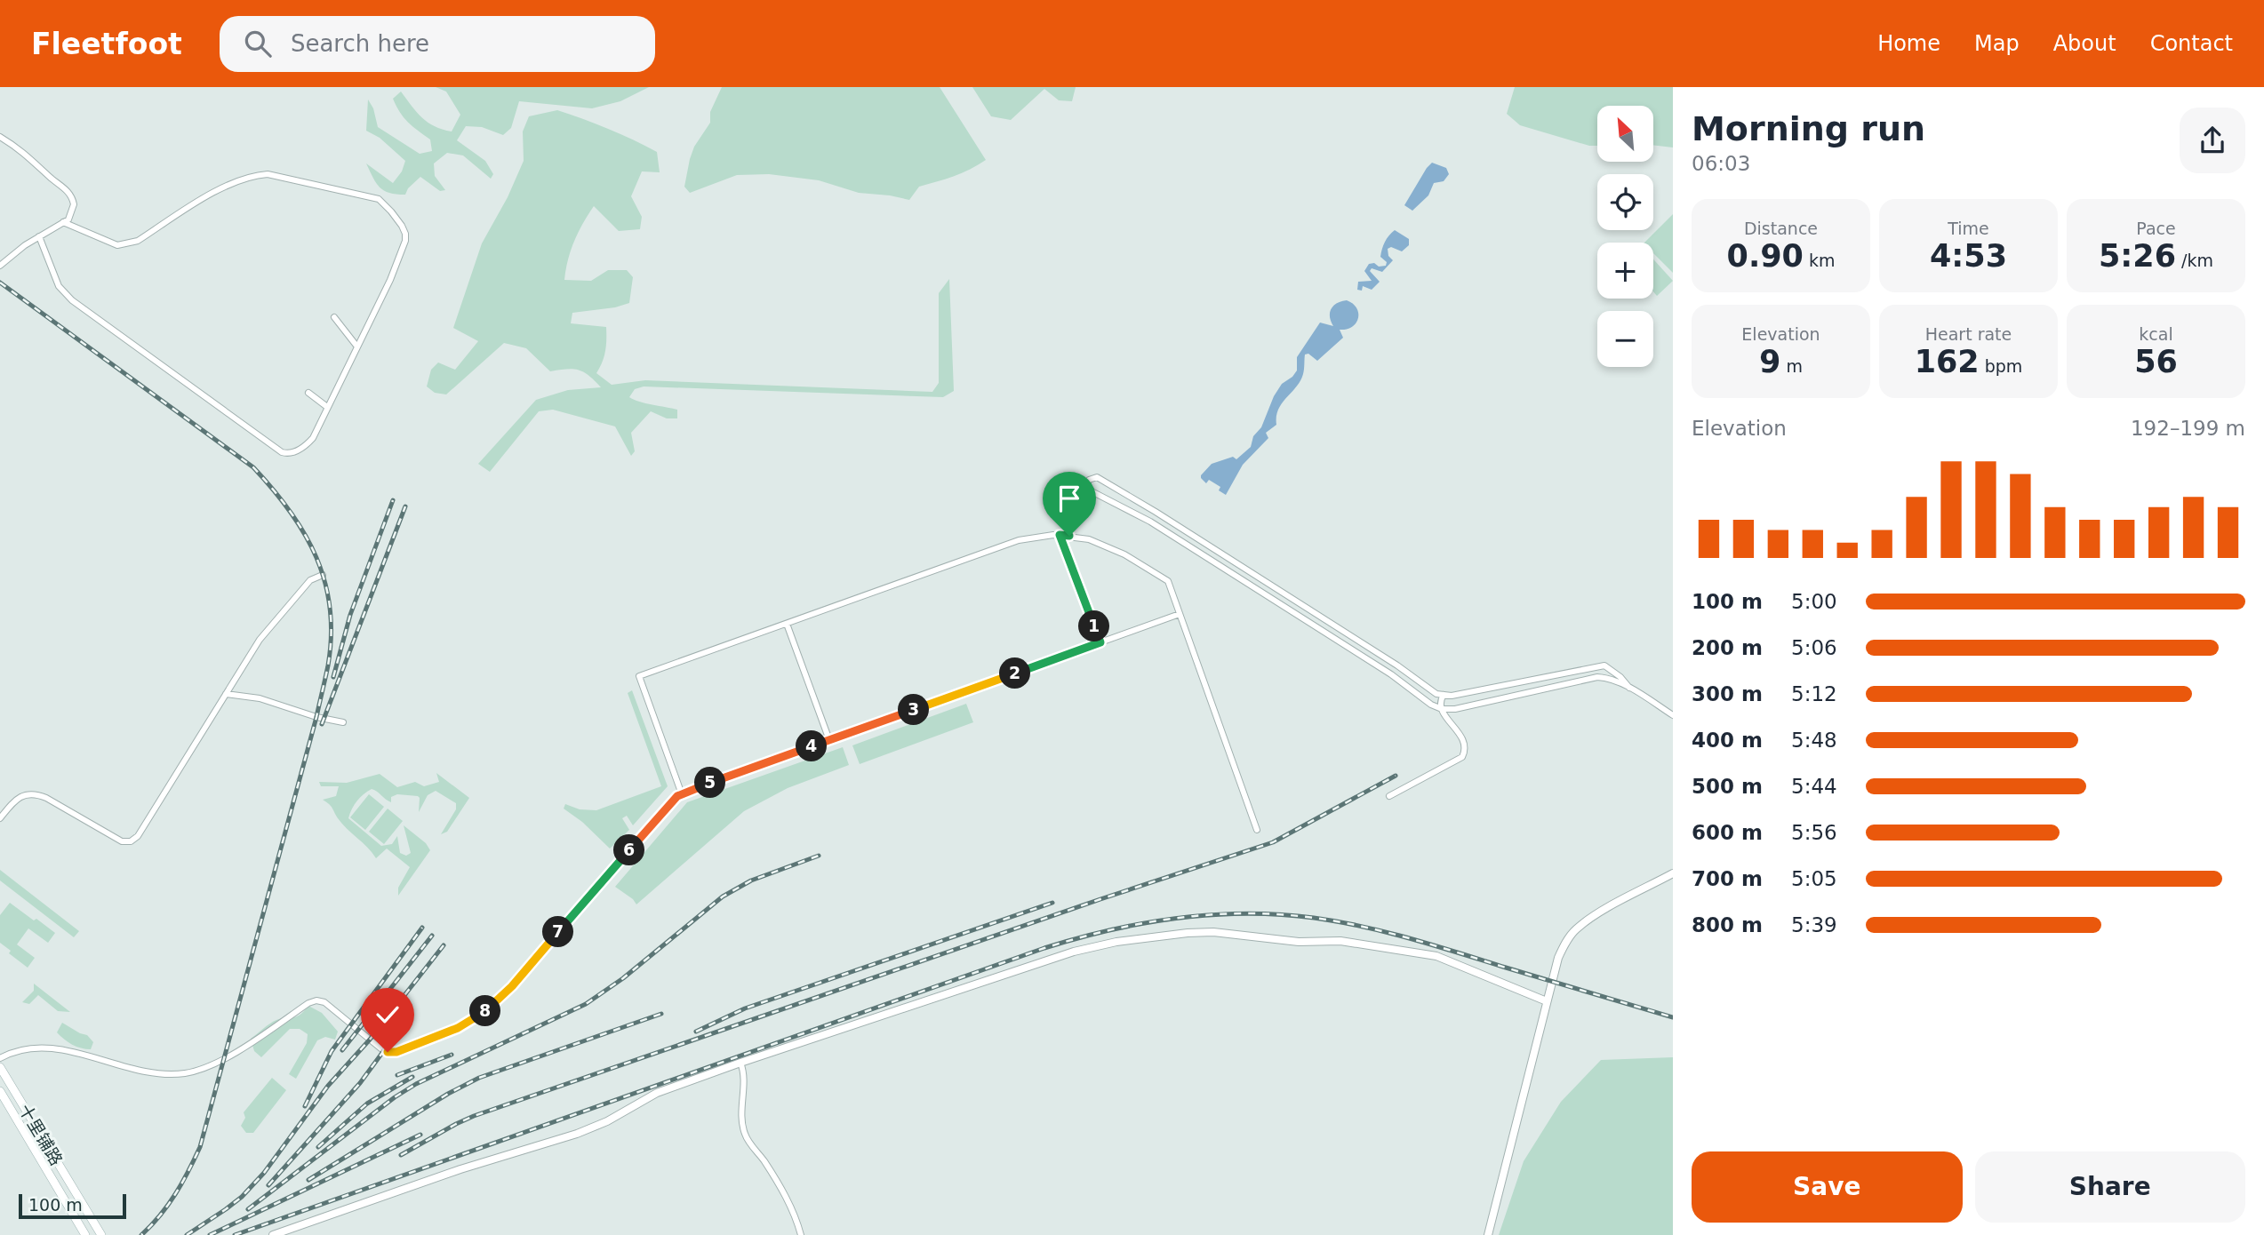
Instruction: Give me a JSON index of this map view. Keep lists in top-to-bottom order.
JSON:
{
  "streets": {
    "main road": ["十里铺路"]
  },
  "scale_bar": "100 m",
  "north": "top left",
  "page": {
    "header": "Fleetfoot",
    "search": "Search here",
    "nav": [
      "Home",
      "Map",
      "About",
      "Contact"
    ],
    "heading": ["Morning run", "06:03"],
    "map_buttons": ["+", "−"],
    "stats": [
      ["Distance", "0.90 km"],
      ["Time", "4:53"],
      ["Pace", "5:26 /km"],
      ["Elevation", "9 m"],
      ["Heart rate", "162 bpm"],
      ["kcal", "56"]
    ],
    "chart": ["Elevation", "192–199 m"],
    "list": [
      {
        "name": "100 m",
        "note": "5:00"
      },
      {
        "name": "200 m",
        "note": "5:06"
      },
      {
        "name": "300 m",
        "note": "5:12"
      },
      {
        "name": "400 m",
        "note": "5:48"
      },
      {
        "name": "500 m",
        "note": "5:44"
      },
      {
        "name": "600 m",
        "note": "5:56"
      },
      {
        "name": "700 m",
        "note": "5:05"
      },
      {
        "name": "800 m",
        "note": "5:39"
      }
    ],
    "pins": [
      "1",
      "2",
      "3",
      "4",
      "5",
      "6",
      "7",
      "8"
    ],
    "buttons": ["Save", "Share"],
    "scale": "100 m"
  }
}
